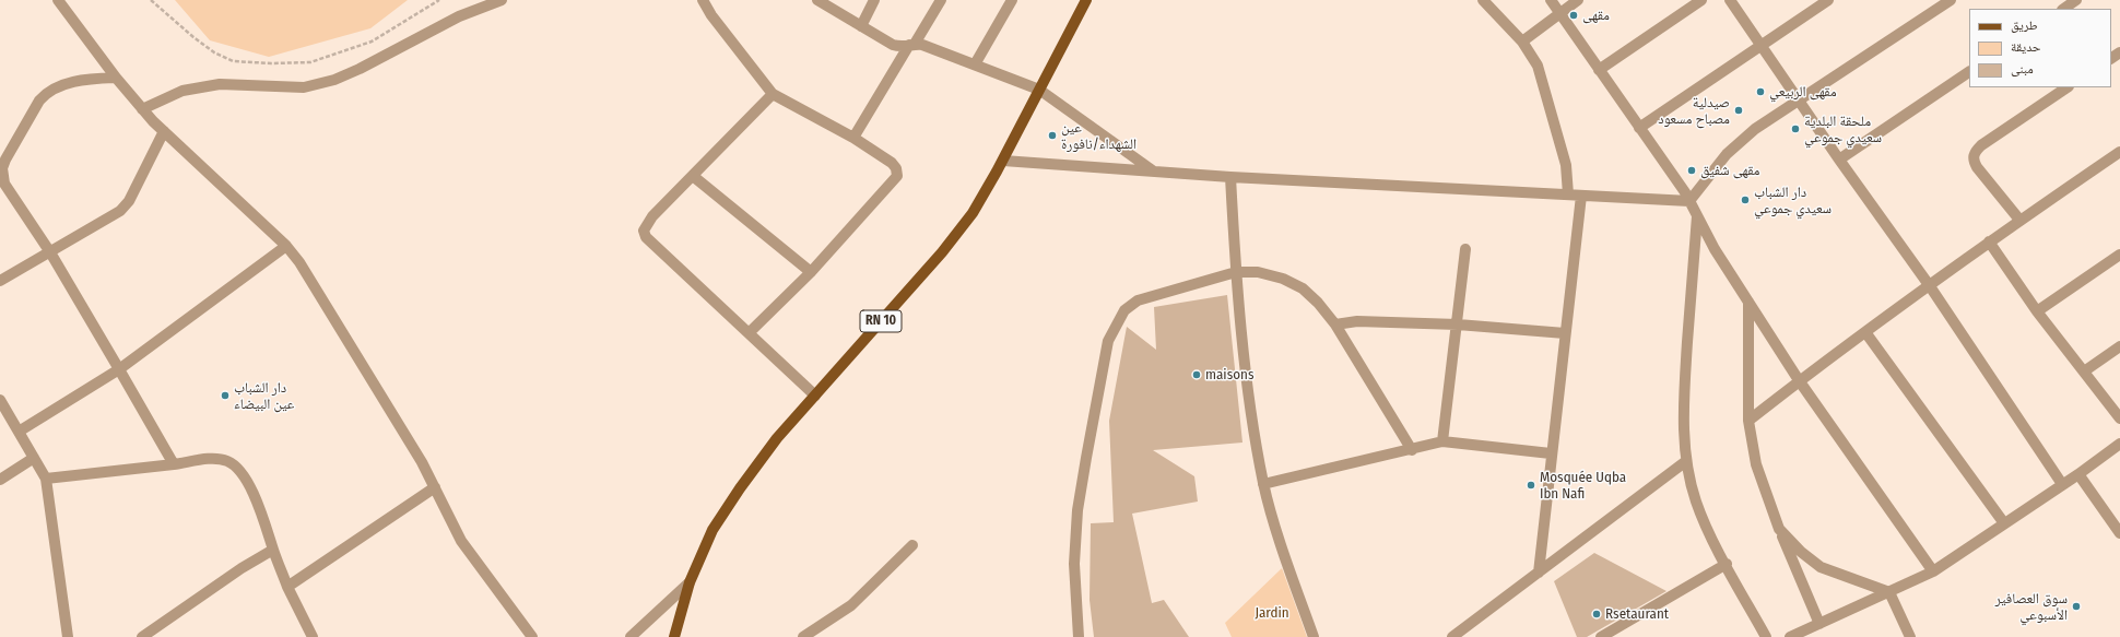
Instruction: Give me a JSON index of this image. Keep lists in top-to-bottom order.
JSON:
{
  "streets": {
    "main road": ["RN 10"]
  },
  "parks": ["Jardin"],
  "places": [
    "مقهى",
    "مقهى الربيعي",
    "صيدلية مصباح مسعود",
    "ملحقة البلدية سعيدي جموعي",
    "عين الشهداء/نافورة",
    "مقهى شفيق",
    "دار الشباب سعيدي جموعي",
    "maisons",
    "دار الشباب عين البيضاء",
    "Mosquée Uqba Ibn Nafi",
    "سوق العصافير الأسبوعي",
    "Rsetaurant"
  ],
  "legend": ["طريق", "حديقة", "مبنى"]
}
